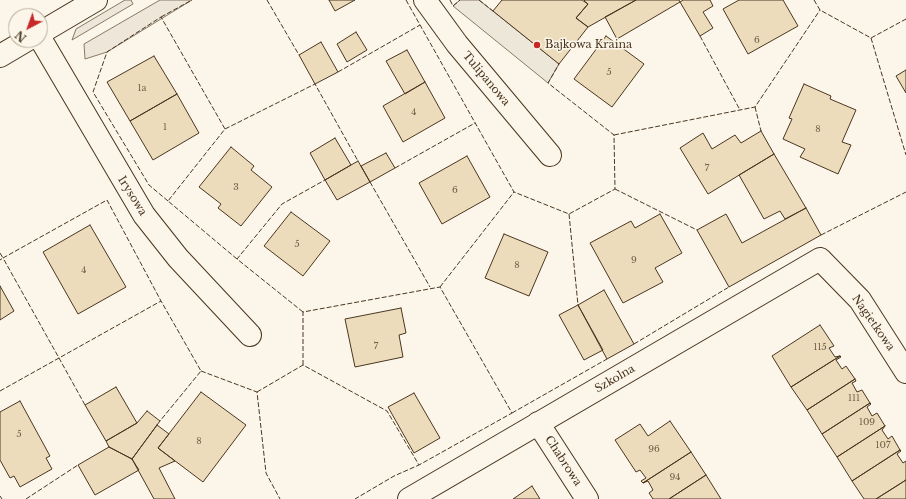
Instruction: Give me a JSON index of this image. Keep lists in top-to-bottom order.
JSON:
{
  "streets": {
    "street": [
      "Tulipanowa",
      "Irysowa",
      "Nagietkowa",
      "Szkolna",
      "Chabrowa"
    ]
  },
  "crossings": [
    ["Nagietkowa", "Szkolna"],
    ["Szkolna", "Chabrowa"]
  ],
  "places": ["Bajkowa Kraina"],
  "house_numbers": [
    "6",
    "5",
    "1a",
    "4",
    "1",
    "8",
    "7",
    "3",
    "6",
    "5",
    "9",
    "8",
    "4",
    "7",
    "115",
    "111",
    "109",
    "5",
    "8",
    "107",
    "96",
    "94"
  ],
  "north": "bottom left"
}
